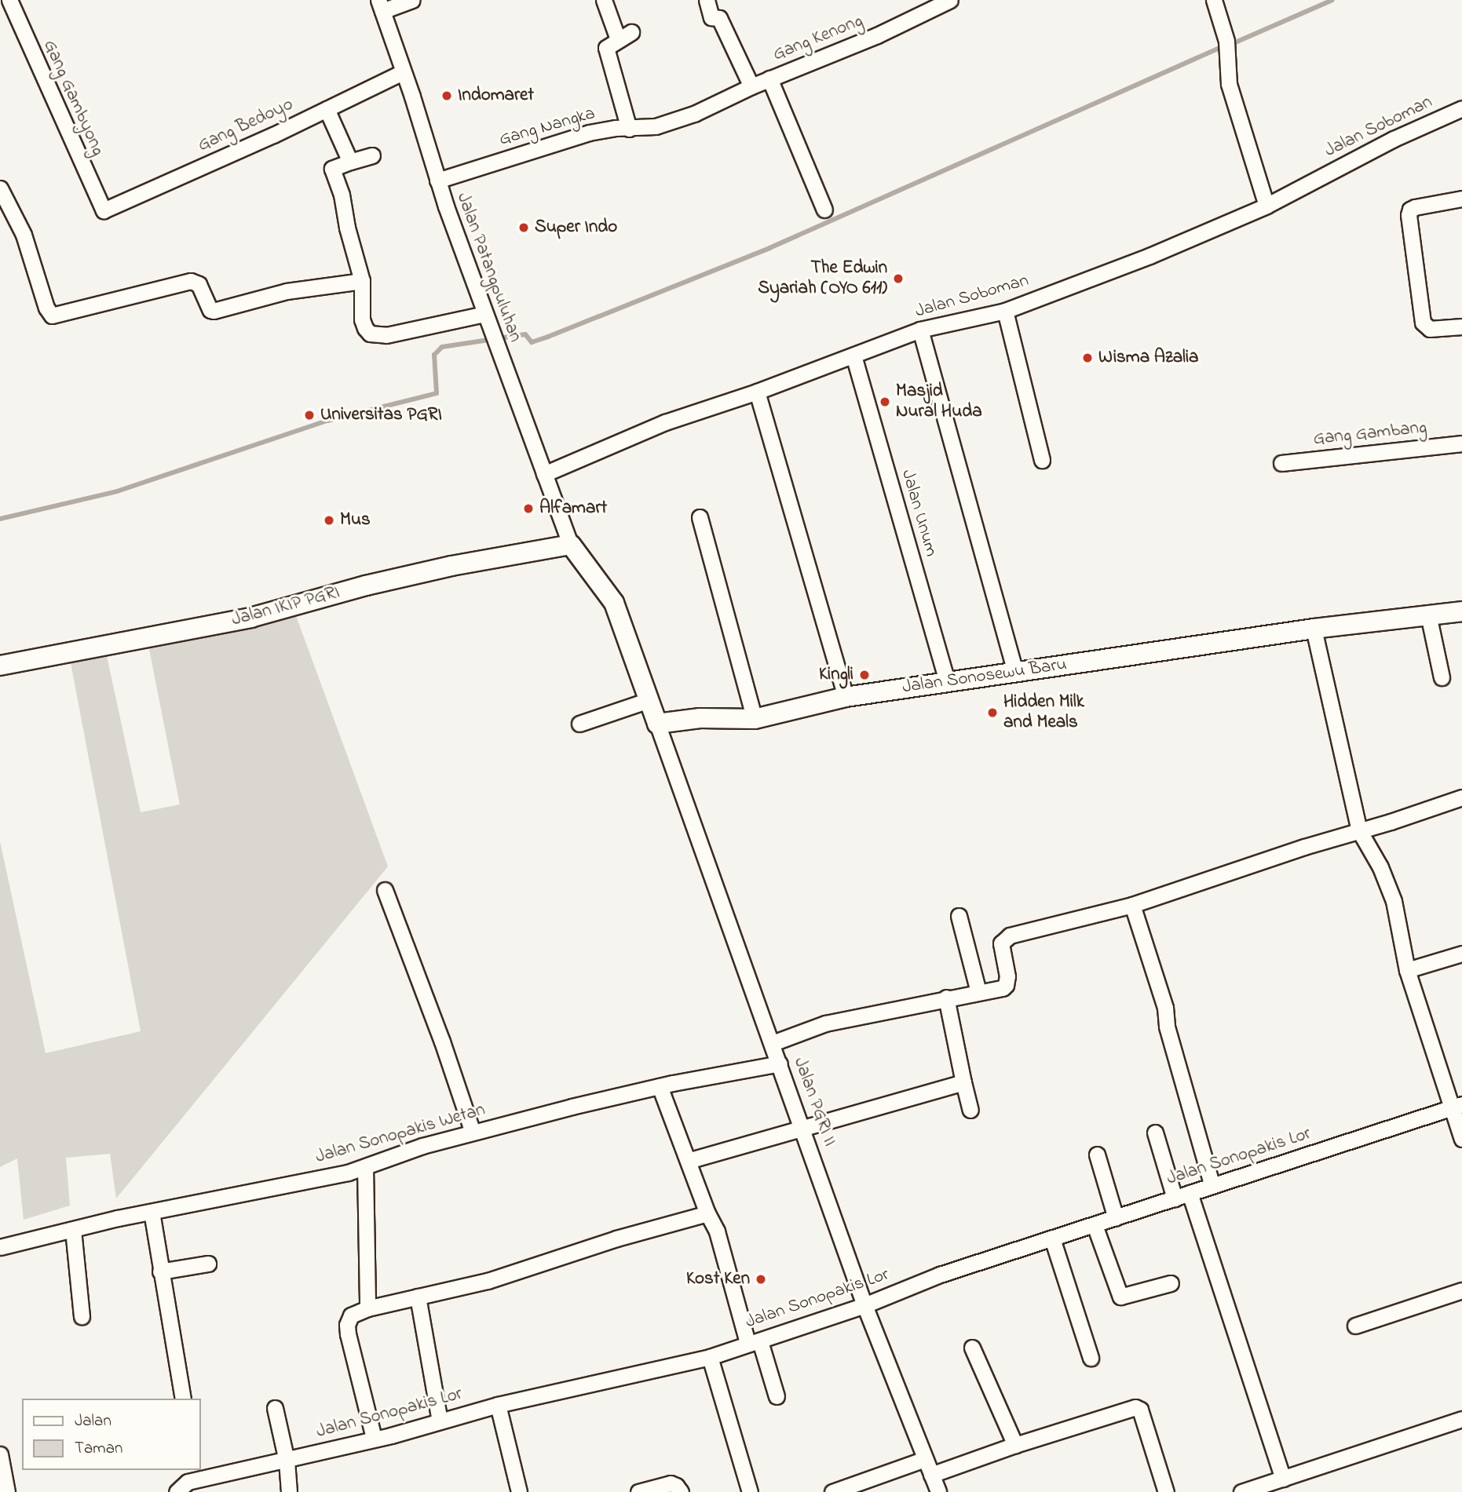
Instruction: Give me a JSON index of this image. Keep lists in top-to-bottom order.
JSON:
{
  "streets": {
    "main road": ["Jalan IKIP PGRI", "Jalan Sonosewu Baru"],
    "street": [
      "Gang Kenong",
      "Gang Gambyong",
      "Gang Bedoyo",
      "Gang Nangka",
      "Jalan Soboman",
      "Jalan Patangpuluhan",
      "Gang Gambang",
      "Jalan Unum",
      "Jalan PGRI II",
      "Jalan Sonopakis Wetan",
      "Jalan Sonopakis Lor"
    ]
  },
  "crossings": [
    ["Gang Kenong", "Gang Nangka"],
    ["Gang Gambyong", "Gang Bedoyo"],
    ["Gang Bedoyo", "Jalan Patangpuluhan"],
    ["Gang Nangka", "Jalan Patangpuluhan"],
    ["Jalan Soboman", "Jalan Patangpuluhan"],
    ["Jalan Soboman", "Jalan Unum"],
    ["Jalan Patangpuluhan", "Jalan IKIP PGRI"],
    ["Jalan Unum", "Jalan Sonosewu Baru"],
    ["Jalan Sonosewu Baru", "Jalan PGRI II"],
    ["Jalan PGRI II", "Jalan Sonopakis Wetan"],
    ["Jalan PGRI II", "Jalan Sonopakis Lor"]
  ],
  "places": [
    "Indomaret",
    "Super Indo",
    "The Edwin Syariah (OYO 611)",
    "Wisma Azalia",
    "Masjid Nural Huda",
    "Universitas PGRI",
    "Alfamart",
    "Mus",
    "Kingli",
    "Hidden Milk and Meals",
    "Kost Ken"
  ],
  "legend": ["Jalan", "Taman"]
}
